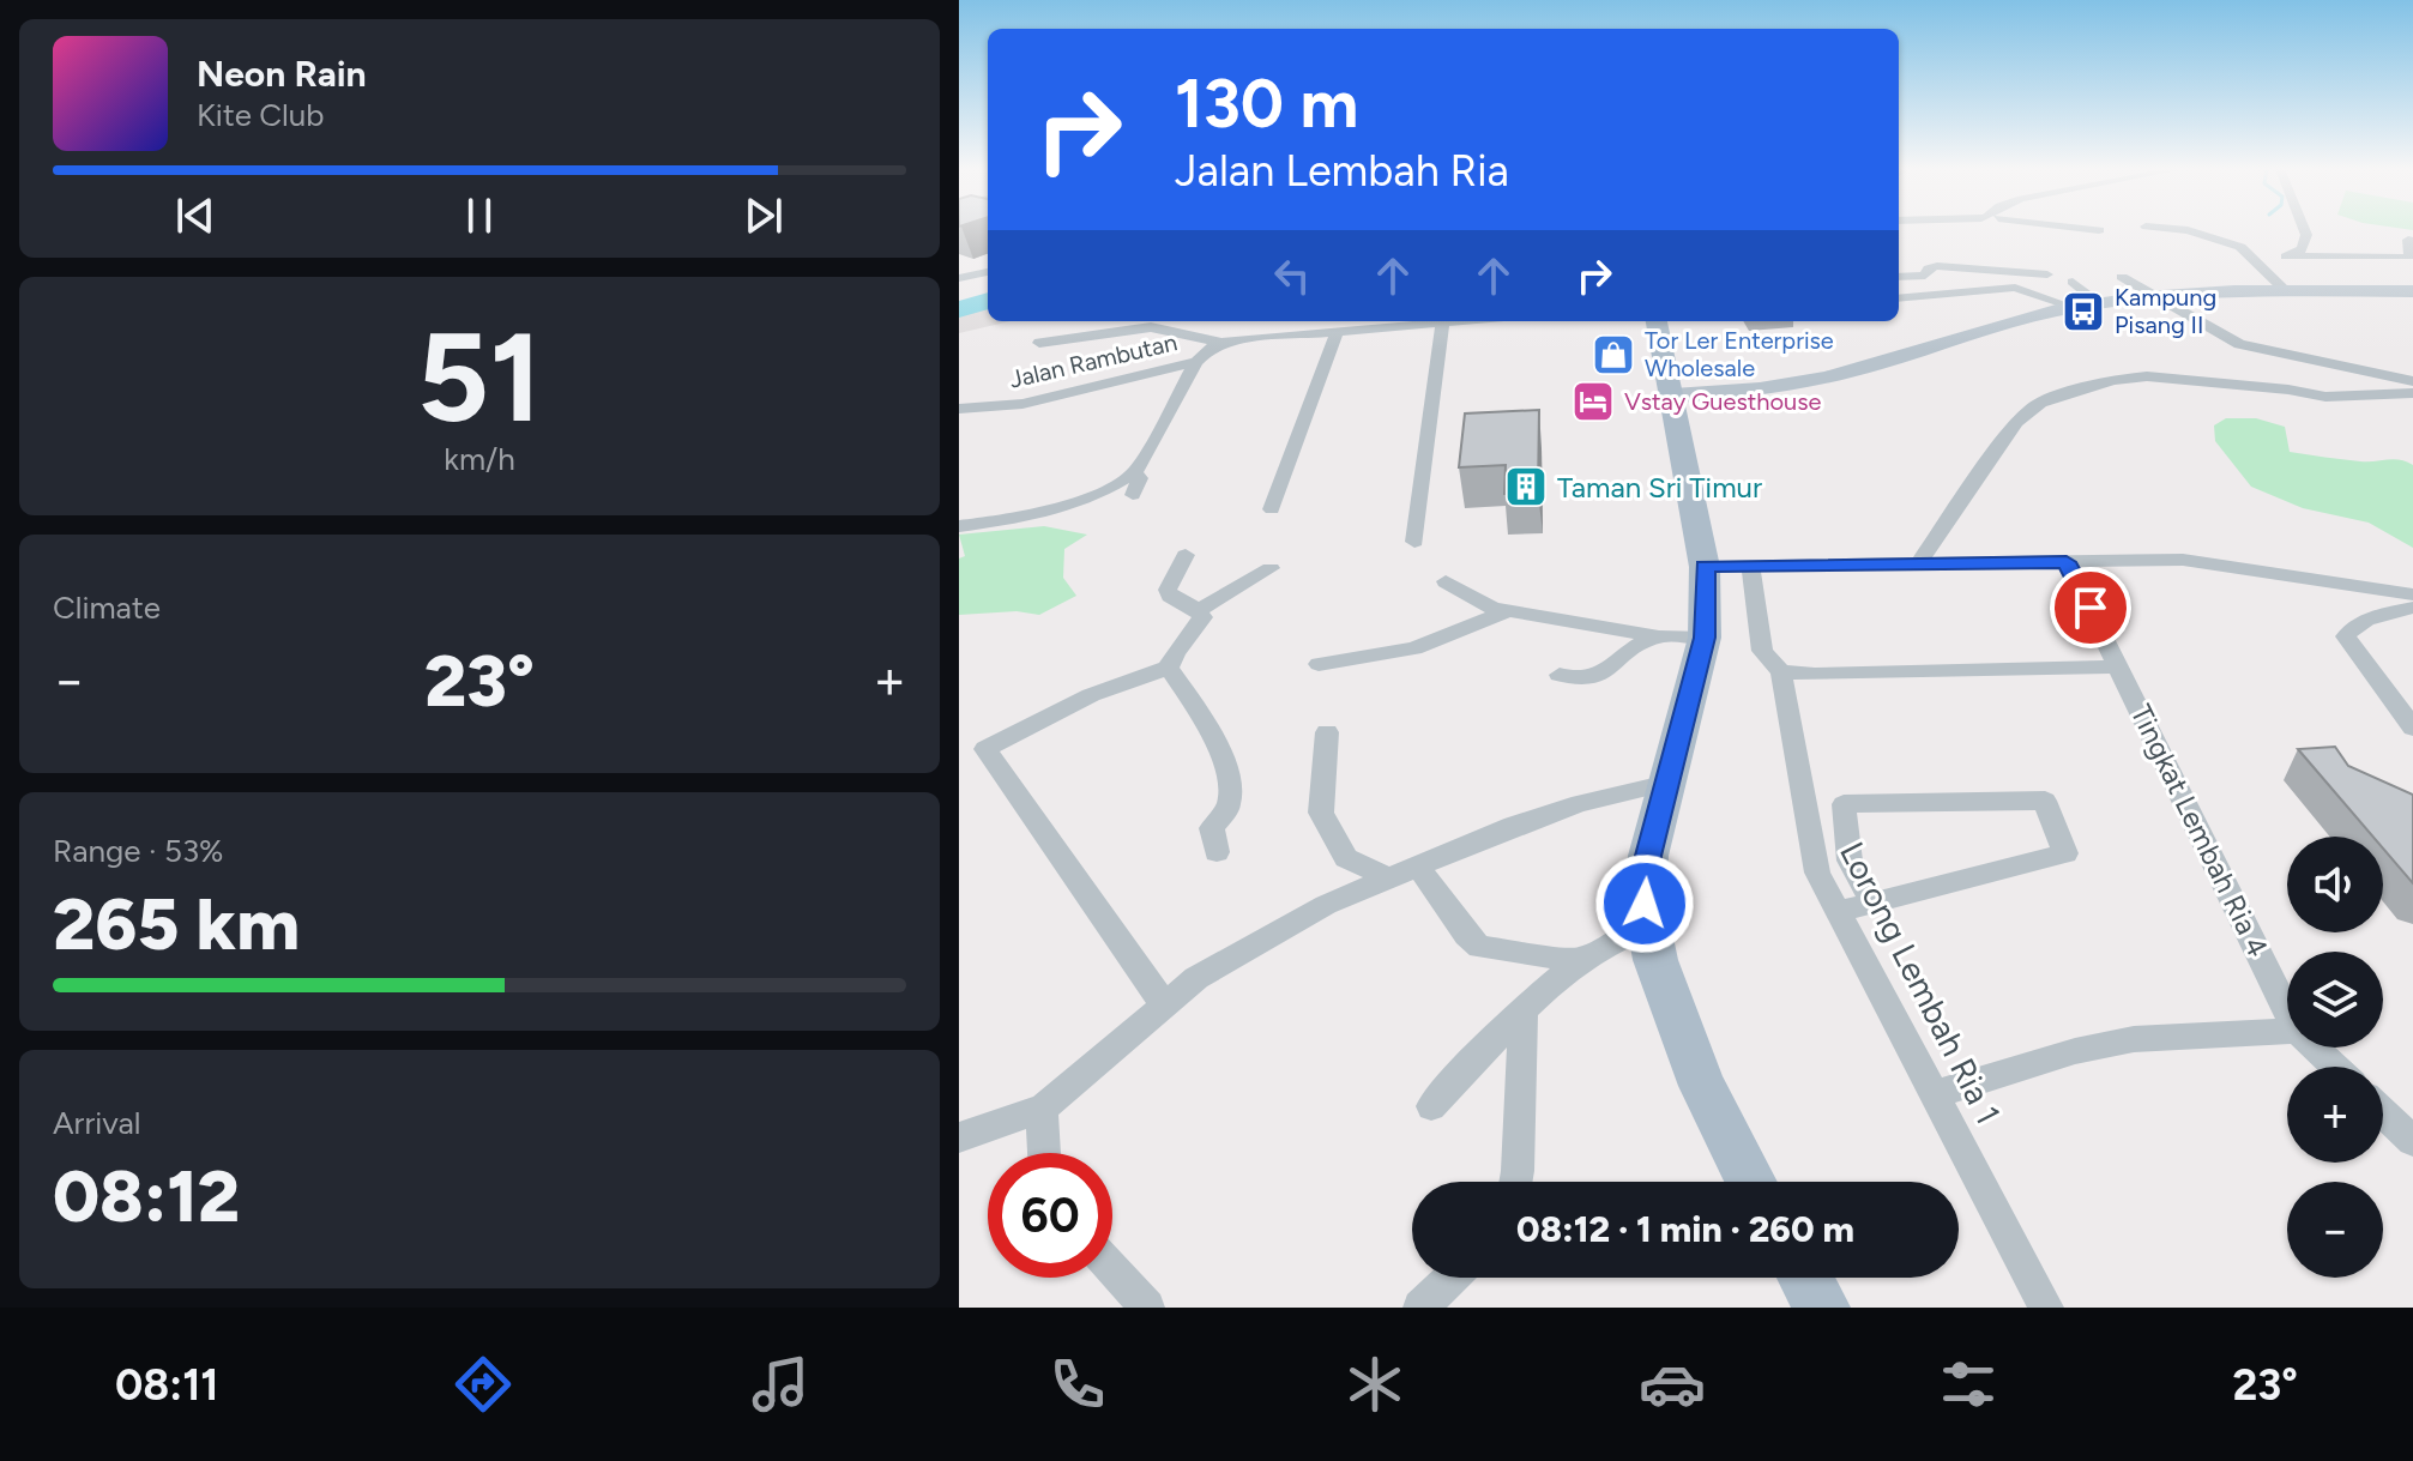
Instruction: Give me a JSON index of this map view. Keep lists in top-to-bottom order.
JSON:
{
  "streets": {
    "street": ["Jalan Rambutan", "Tingkat Lembah Ria 4", "Lorong Lembah Ria 1"]
  },
  "places": {
    "bus stop": ["Kampung Pisang II"],
    "shop": ["Tor Ler Enterprise Wholesale"],
    "hotel": ["Vstay Guesthouse"],
    "building": ["Taman Sri Timur"]
  },
  "page": {
    "turn": ["130 m", "Jalan Lembah Ria"],
    "song": ["Neon Rain", "Kite Club"],
    "tile": [
      ["51", "km/h"],
      "Climate",
      ["Range · 53%", "265 km"],
      ["Arrival", "08:12"]
    ],
    "heat": ["−", "23°", "+"],
    "map_buttons": ["+", "−"],
    "limit": "60",
    "trip": "08:12 · 1 min · 260 m",
    "tabs": ["08:11", "23°"]
  }
}
